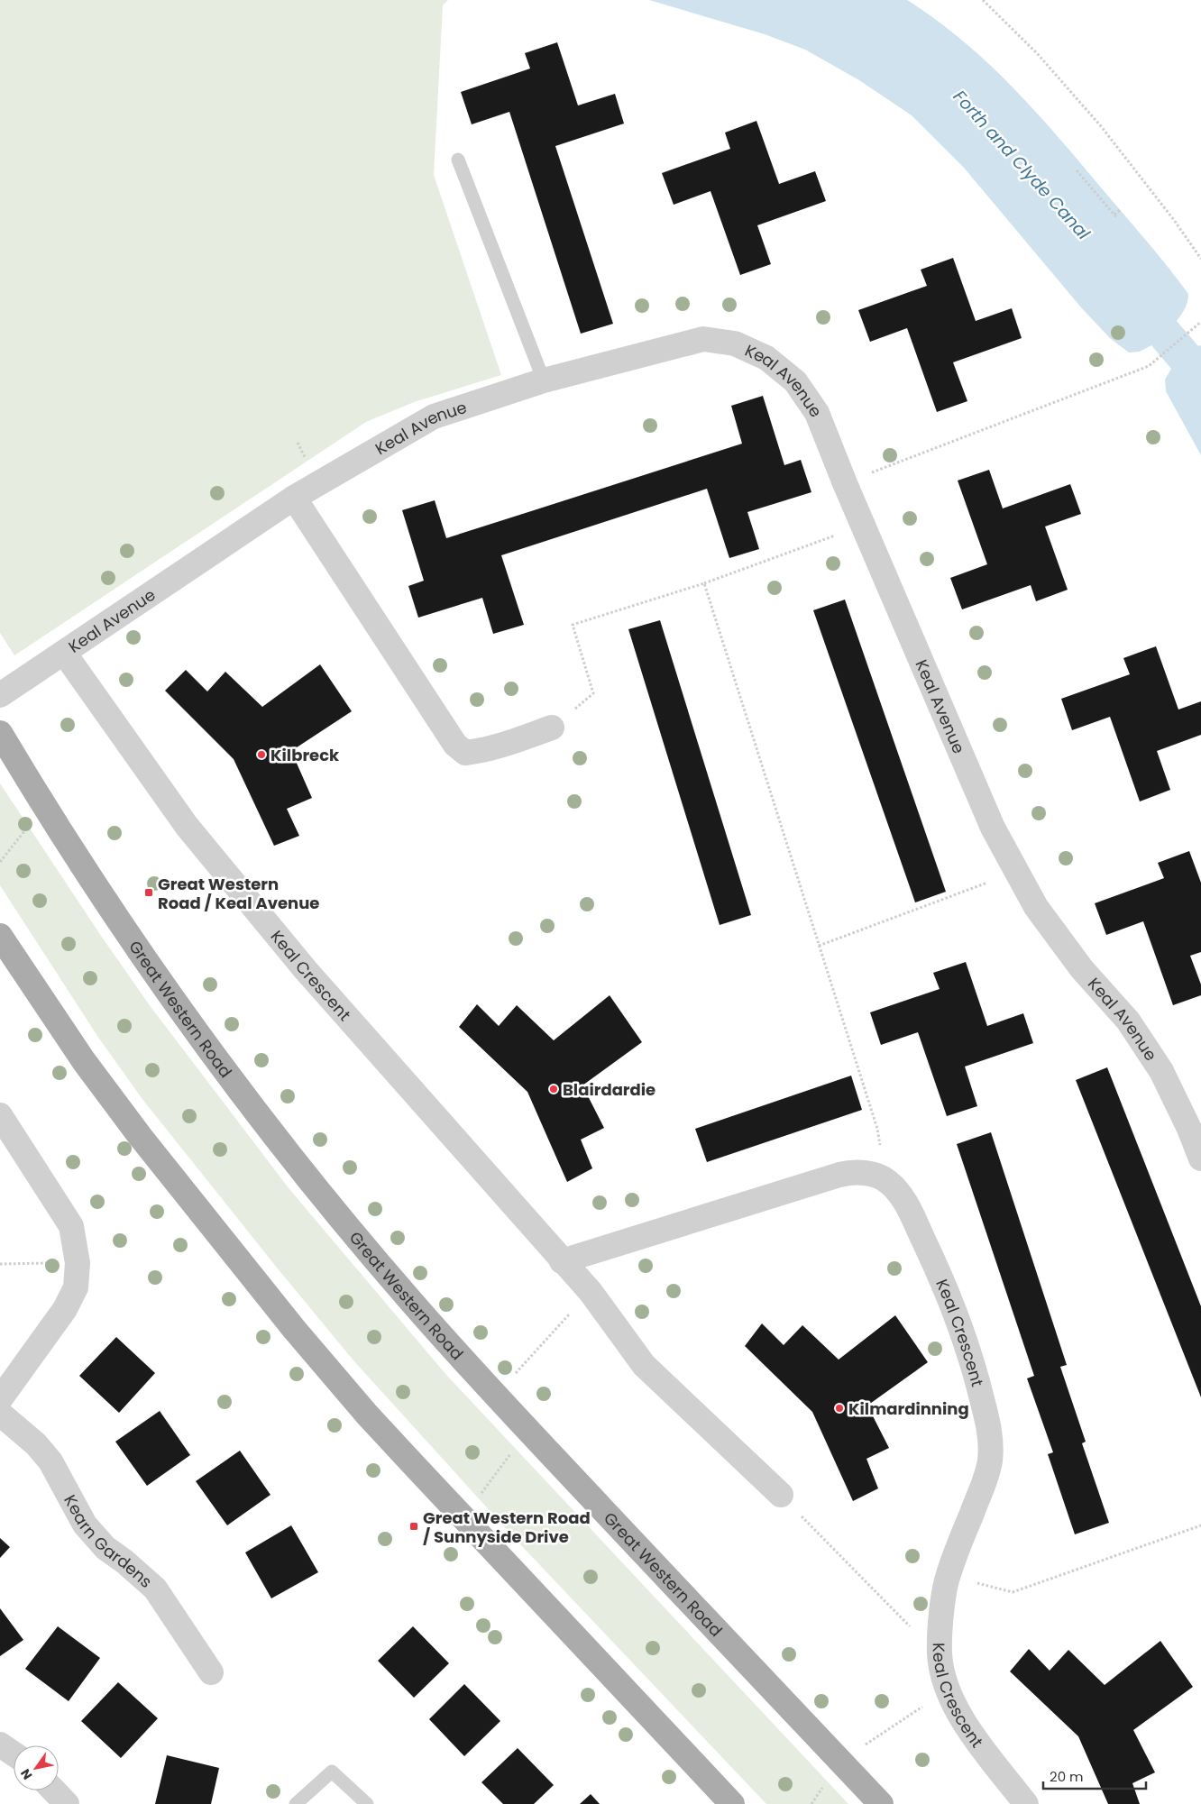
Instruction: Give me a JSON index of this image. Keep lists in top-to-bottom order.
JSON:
{
  "streets": {
    "main road": ["Great Western Road"],
    "street": ["Keal Avenue", "Keal Crescent", "Kearn Gardens"]
  },
  "crossings": [
    ["Keal Avenue", "Keal Crescent"]
  ],
  "water": ["Forth and Clyde Canal"],
  "places": {
    "other": ["Kilbreck", "Blairdardie", "Kilmardinning"],
    "transit": ["Great Western Road / Keal Avenue", "Great Western Road / Sunnyside Drive"]
  },
  "scale_bar": "20 m",
  "north": "bottom left"
}
